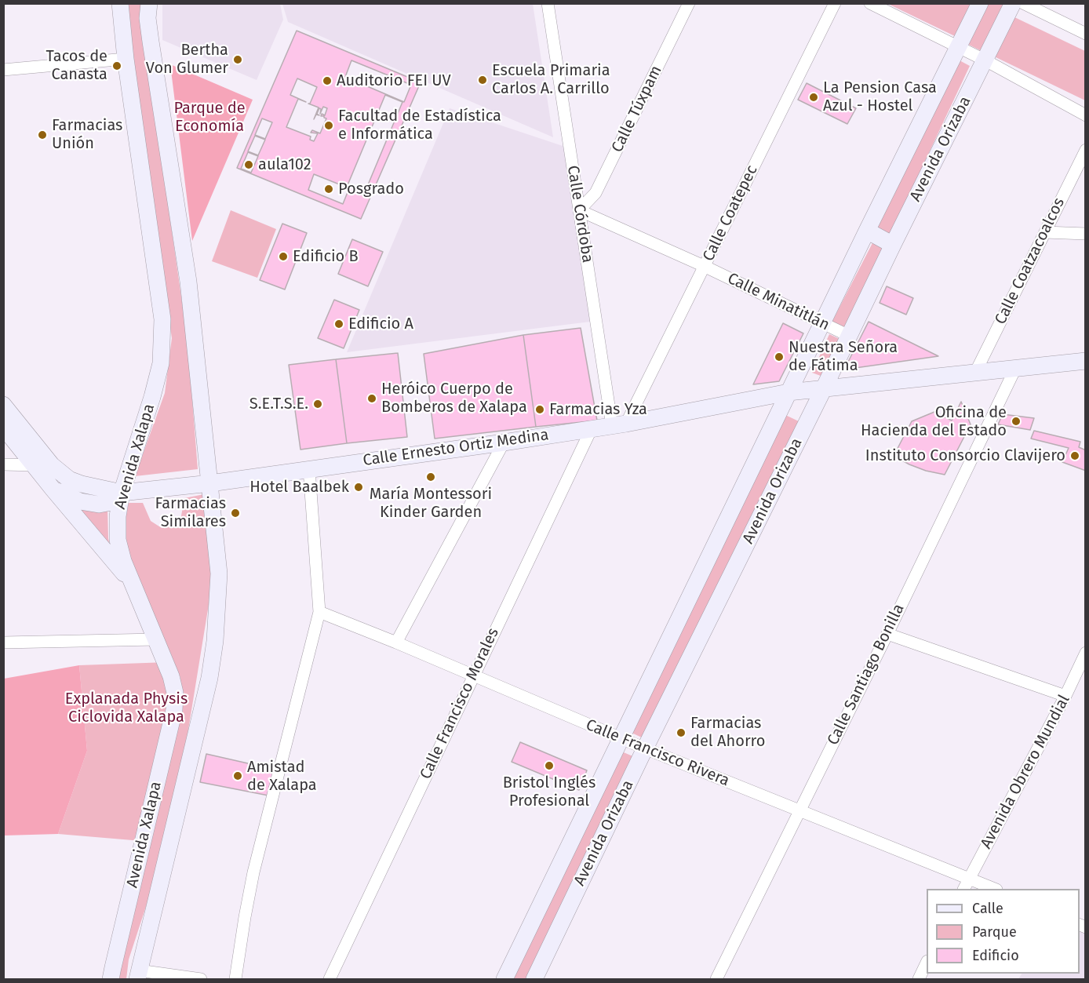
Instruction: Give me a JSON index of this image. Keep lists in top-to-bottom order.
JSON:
{
  "streets": {
    "main road": ["Avenida Orizaba", "Calle Ernesto Ortiz Medina", "Avenida Xalapa"],
    "street": [
      "Calle Túxpam",
      "Calle Coatepec",
      "Calle Córdoba",
      "Calle Coatzacoalcos",
      "Calle Minatitlán",
      "Calle Santiago Bonilla",
      "Calle Francisco Morales",
      "Calle Francisco Rivera",
      "Avenida Obrero Mundial"
    ]
  },
  "crossings": [
    ["Calle Túxpam", "Calle Córdoba"],
    ["Calle Túxpam", "Calle Minatitlán"],
    ["Avenida Orizaba", "Calle Minatitlán"],
    ["Avenida Orizaba", "Calle Ernesto Ortiz Medina"],
    ["Avenida Orizaba", "Calle Francisco Rivera"],
    ["Calle Coatepec", "Calle Córdoba"],
    ["Calle Coatepec", "Calle Minatitlán"],
    ["Calle Coatepec", "Calle Ernesto Ortiz Medina"],
    ["Calle Córdoba", "Calle Minatitlán"],
    ["Calle Córdoba", "Calle Ernesto Ortiz Medina"],
    ["Calle Coatzacoalcos", "Calle Ernesto Ortiz Medina"],
    ["Calle Ernesto Ortiz Medina", "Avenida Xalapa"],
    ["Calle Ernesto Ortiz Medina", "Calle Santiago Bonilla"],
    ["Calle Ernesto Ortiz Medina", "Calle Francisco Morales"],
    ["Calle Santiago Bonilla", "Calle Francisco Rivera"],
    ["Calle Francisco Morales", "Calle Francisco Rivera"],
    ["Calle Francisco Rivera", "Avenida Obrero Mundial"]
  ],
  "parks": ["Parque de Economía", "Explanada Physis Ciclovida Xalapa"],
  "places": [
    "Bertha Von Glumer",
    "Tacos de Canasta",
    "Escuela Primaria Carlos A. Carrillo",
    "Auditorio FEI UV",
    "La Pension Casa Azul - Hostel",
    "Facultad de Estadística e Informática",
    "Farmacias Unión",
    "aula102",
    "Posgrado",
    "Edificio B",
    "Edificio A",
    "Nuestra Señora de Fátima",
    "Heróico Cuerpo de Bomberos de Xalapa",
    "S.E.T.S.E.",
    "Farmacias Yza",
    "Oficina de Hacienda del Estado",
    "Instituto Consorcio Clavijero",
    "María Montessori Kinder Garden",
    "Hotel Baalbek",
    "Farmacias Similares",
    "Farmacias del Ahorro",
    "Bristol Inglés Profesional",
    "Amistad de Xalapa"
  ],
  "legend": ["Calle", "Parque", "Edificio"]
}
